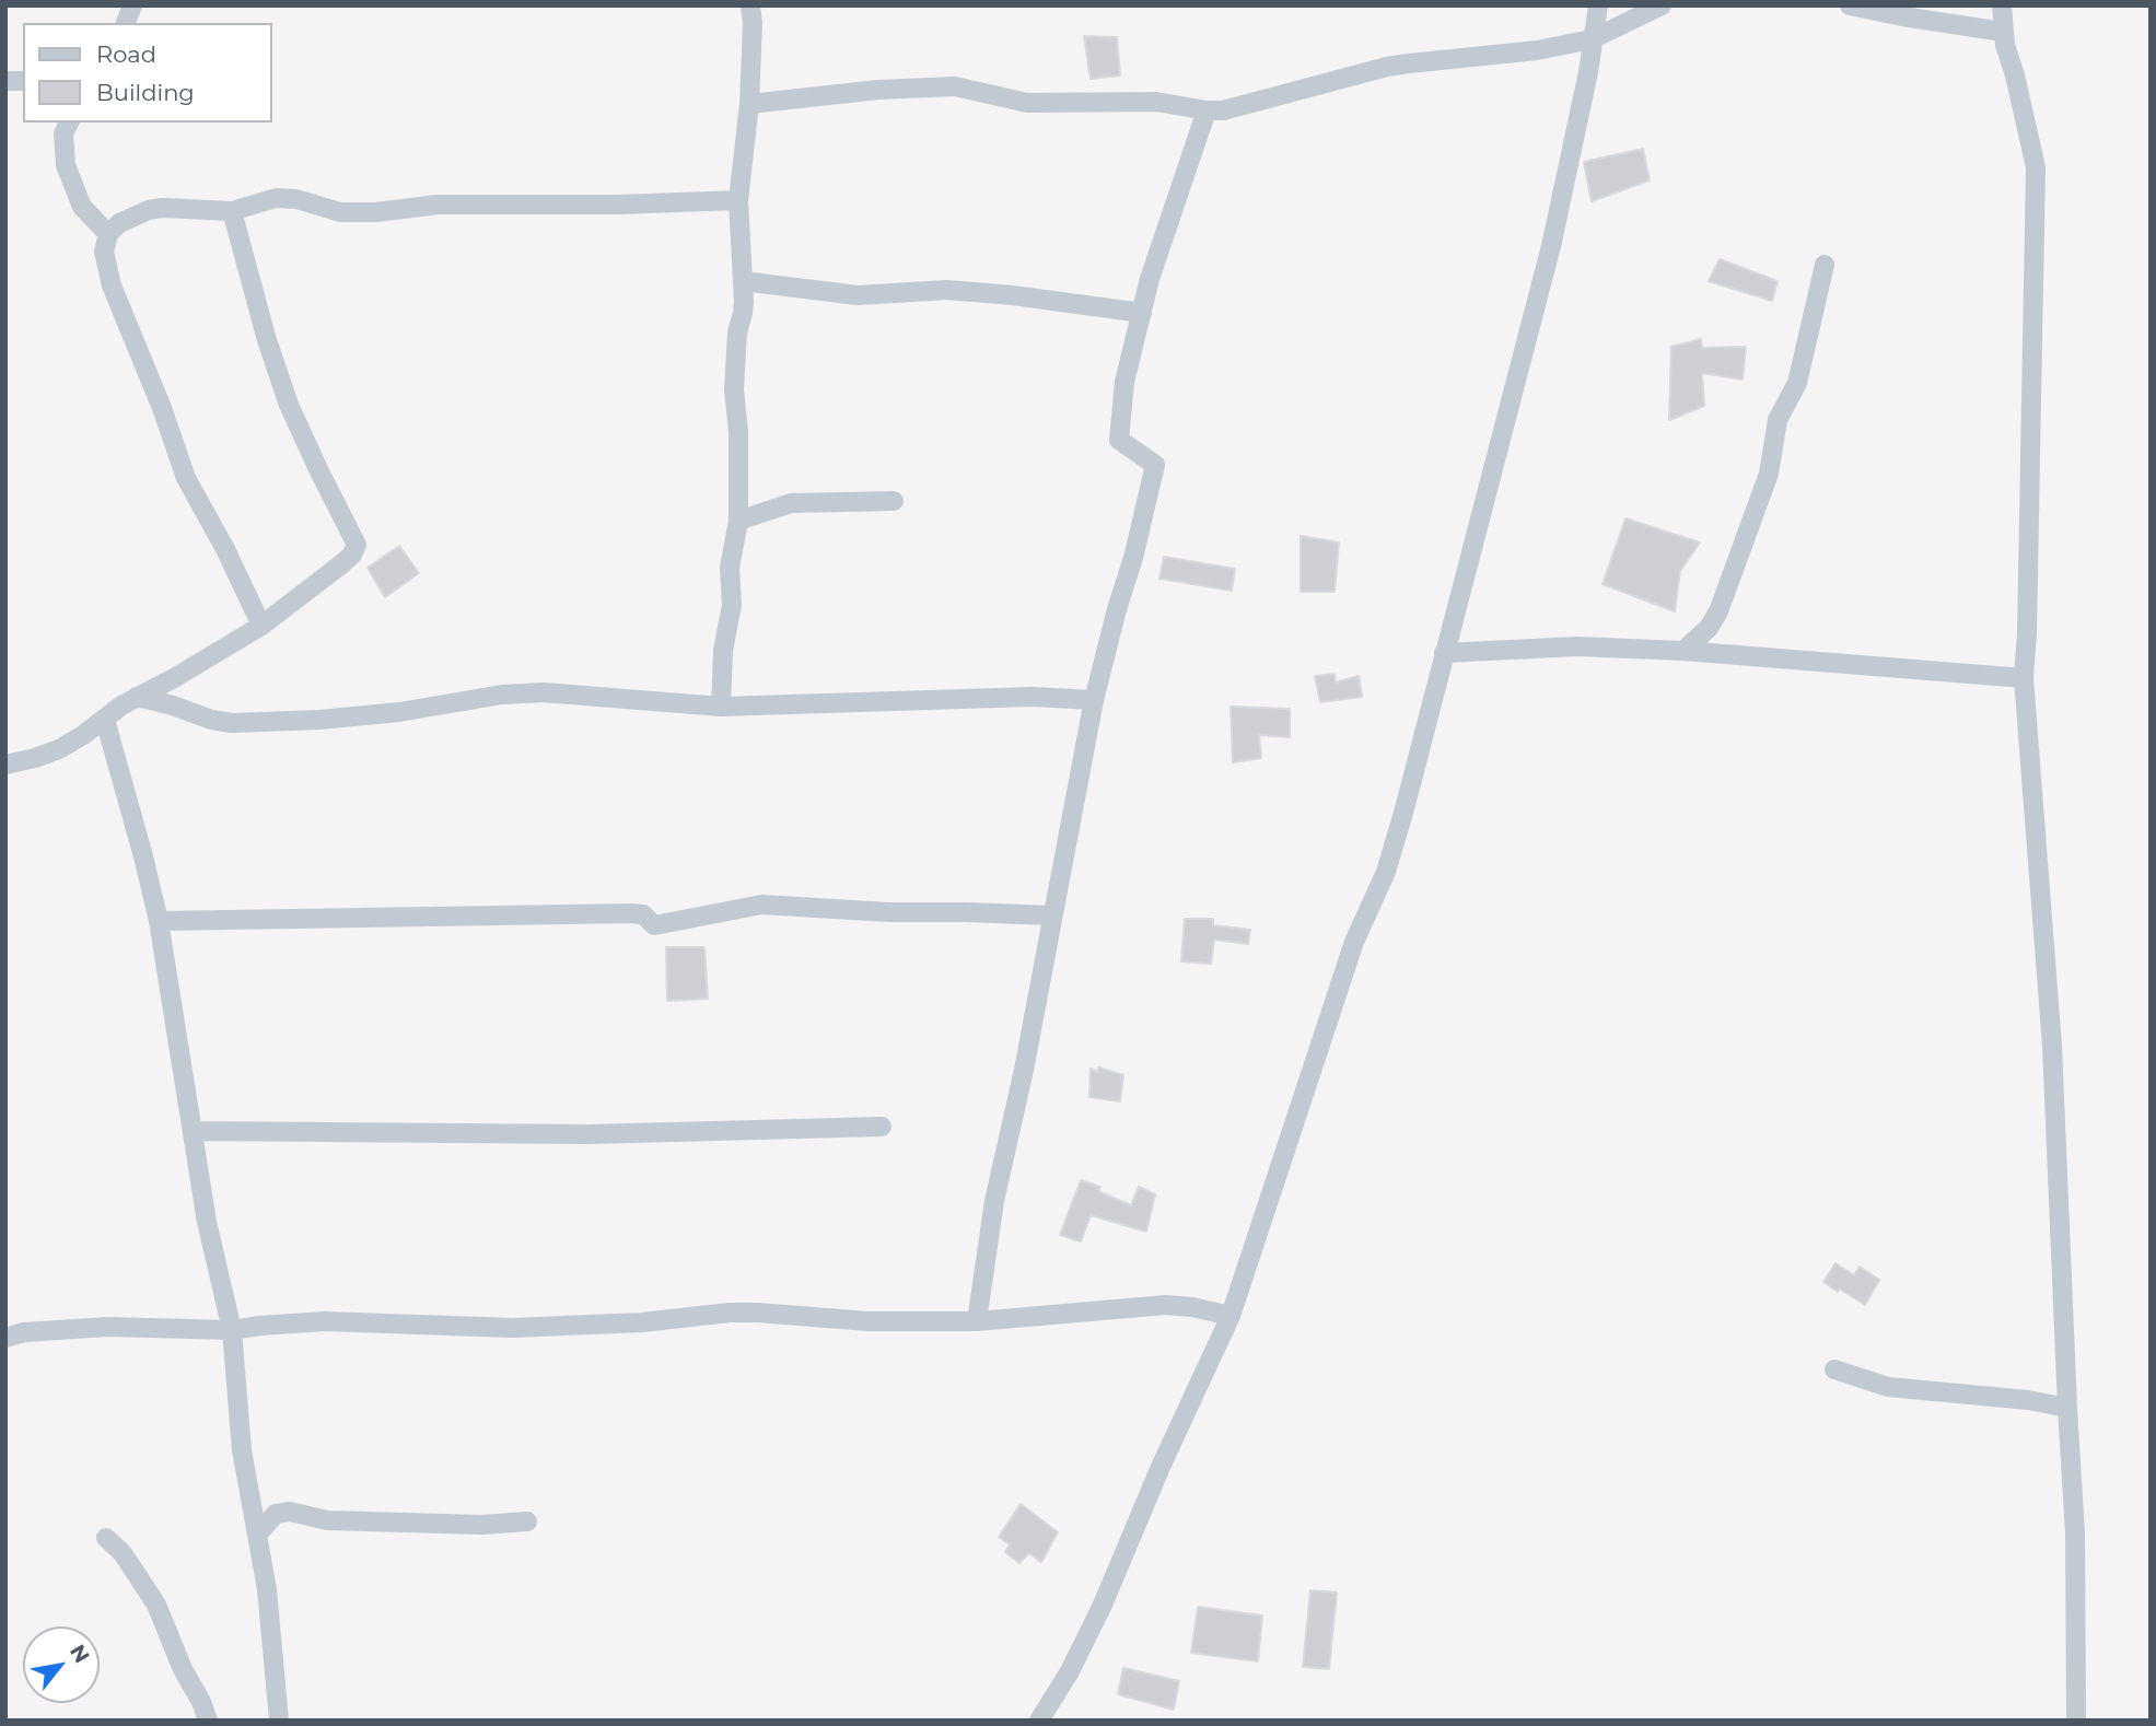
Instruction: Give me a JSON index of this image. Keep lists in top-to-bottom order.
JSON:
{
  "legend": ["Road", "Building"],
  "north": "top right"
}
